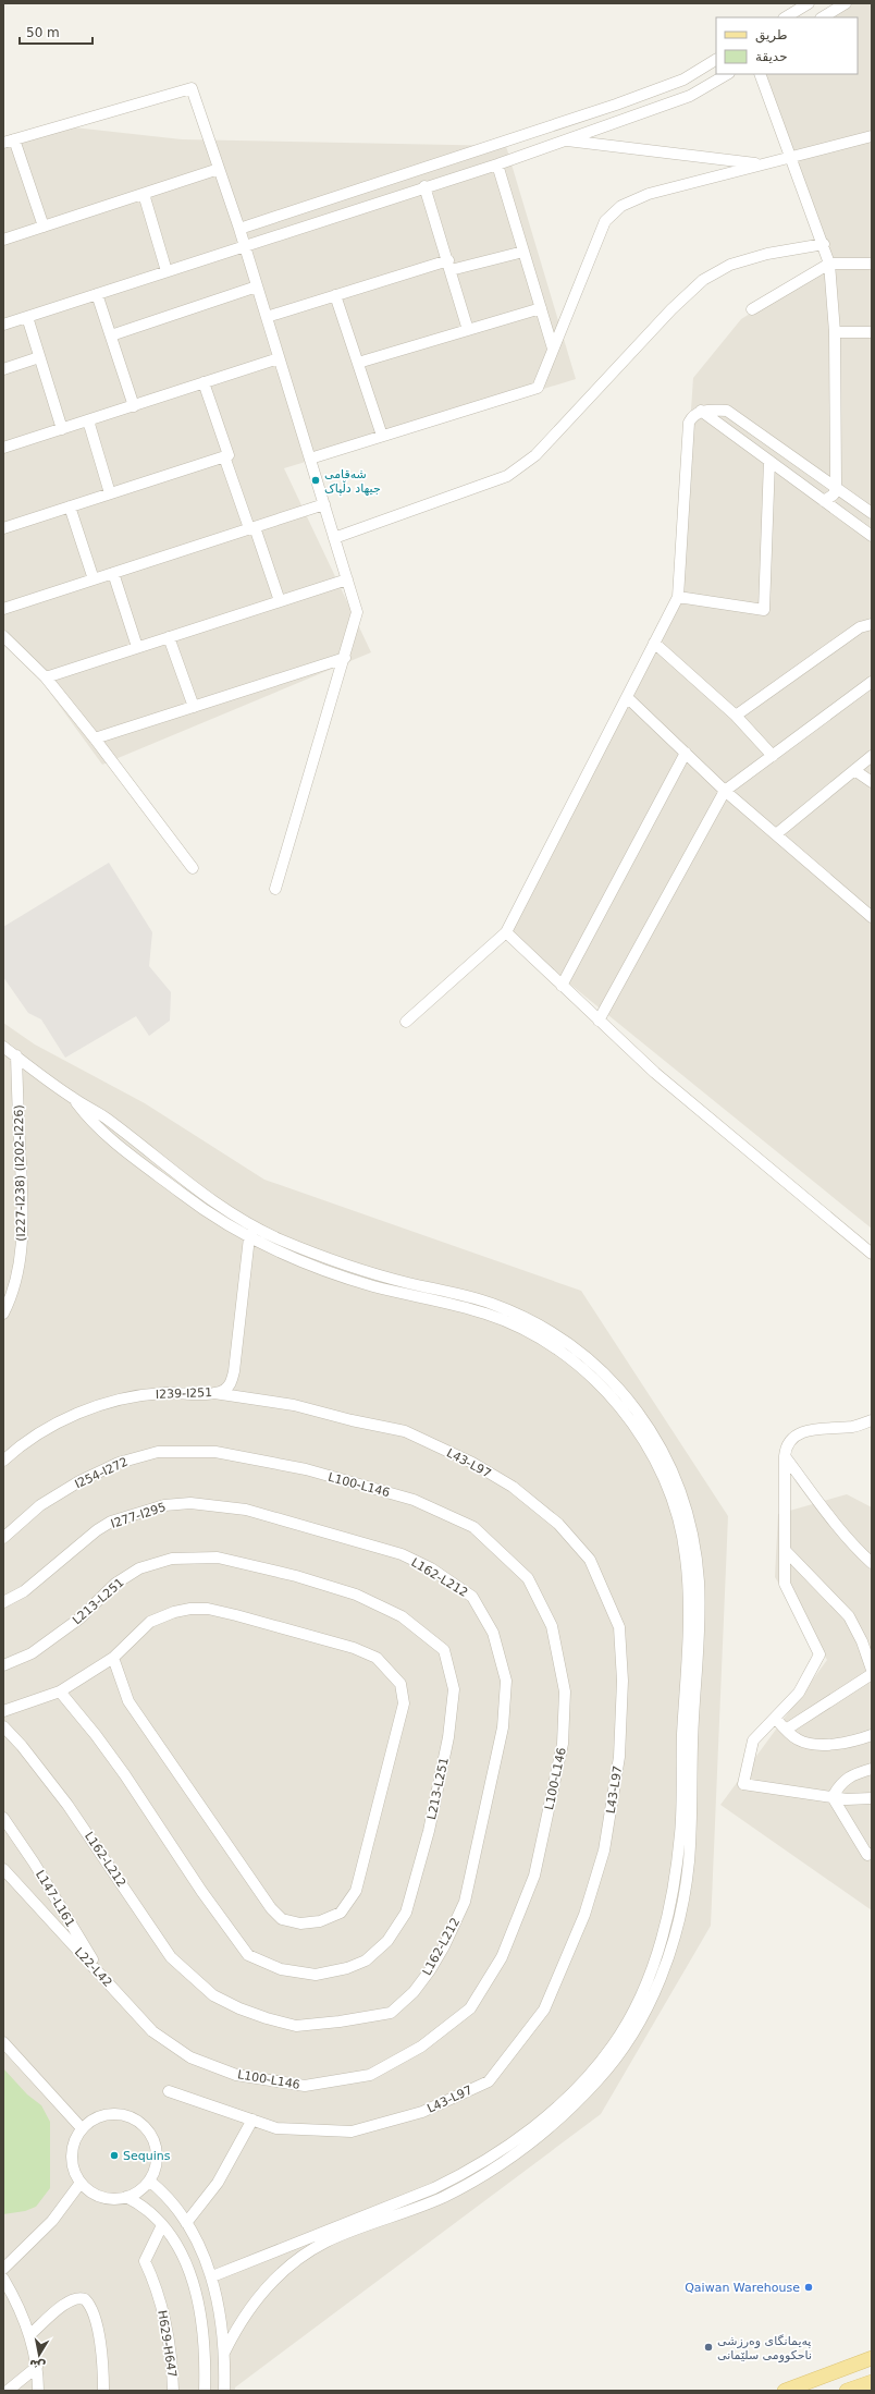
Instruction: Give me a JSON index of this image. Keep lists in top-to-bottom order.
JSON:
{
  "streets": {
    "street": [
      "(I227-I238) (I202-I226)",
      "I239-I251",
      "L43-L97",
      "I254-I272",
      "L100-L146",
      "I277-I295",
      "L162-L212",
      "L213-L251",
      "L147-L161",
      "L22-L42",
      "H629-H647"
    ]
  },
  "crossings": [
    ["I239-I251", "L43-L97"],
    ["I254-I272", "L100-L146"],
    ["L100-L146", "L22-L42"],
    ["I277-I295", "L162-L212"],
    ["L147-L161", "L22-L42"]
  ],
  "places": [
    "شەقامی جیهاد دڵپاک",
    "Sequins",
    "Qaiwan Warehouse",
    "پەیمانگای وەرزشی ناحکوومی سلێمانی"
  ],
  "legend": ["طريق", "حديقة"],
  "scale_bar": "50 m",
  "north": "bottom"
}
